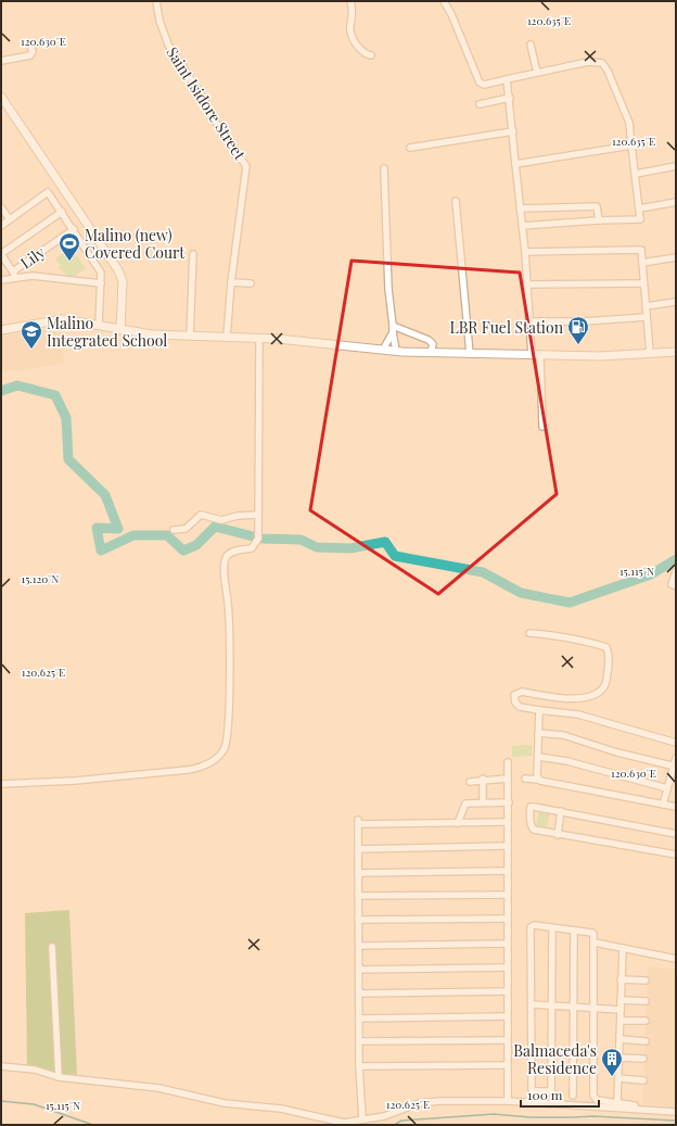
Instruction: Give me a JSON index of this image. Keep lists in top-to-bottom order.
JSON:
{
  "streets": {
    "street": ["Saint Isidore Street", "Lily"]
  },
  "places": {
    "sports": ["Malino (new) Covered Court"],
    "fuel station": ["LBR Fuel Station"],
    "school or university": ["Malino Integrated School"],
    "building": ["Balmaceda's Residence"]
  },
  "scale_bar": "100 m",
  "coordinates": [
    "120.635°E",
    "120.630°E",
    "15.115°N",
    "15.120°N",
    "120.625°E"
  ]
}
